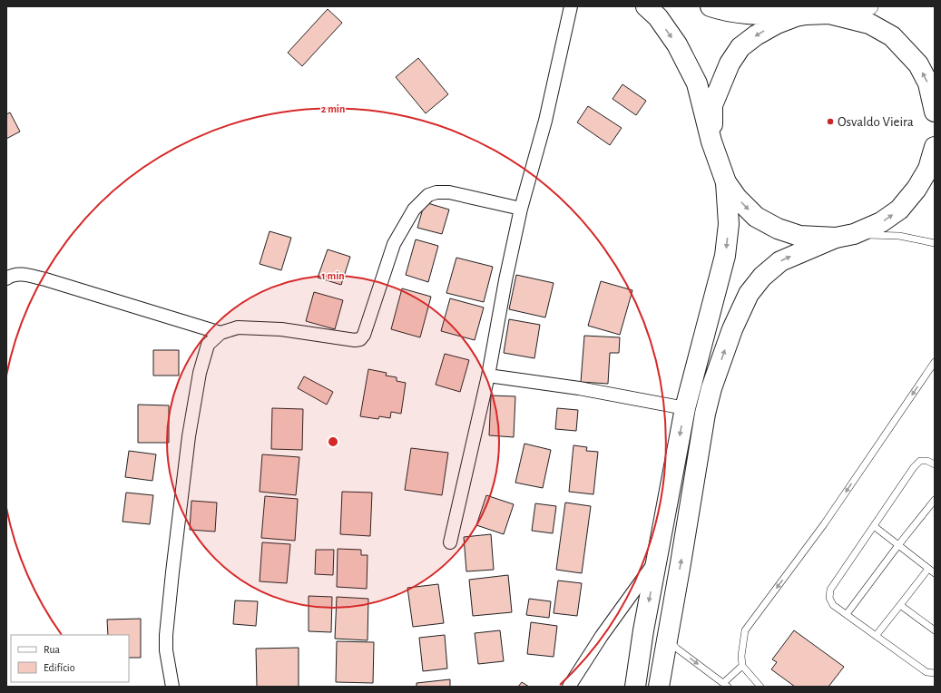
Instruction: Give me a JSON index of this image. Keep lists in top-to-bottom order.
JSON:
{
  "places": ["Osvaldo Vieira"],
  "legend": ["Rua", "Edifício"],
  "rings": ["2 min", "1 min"]
}
